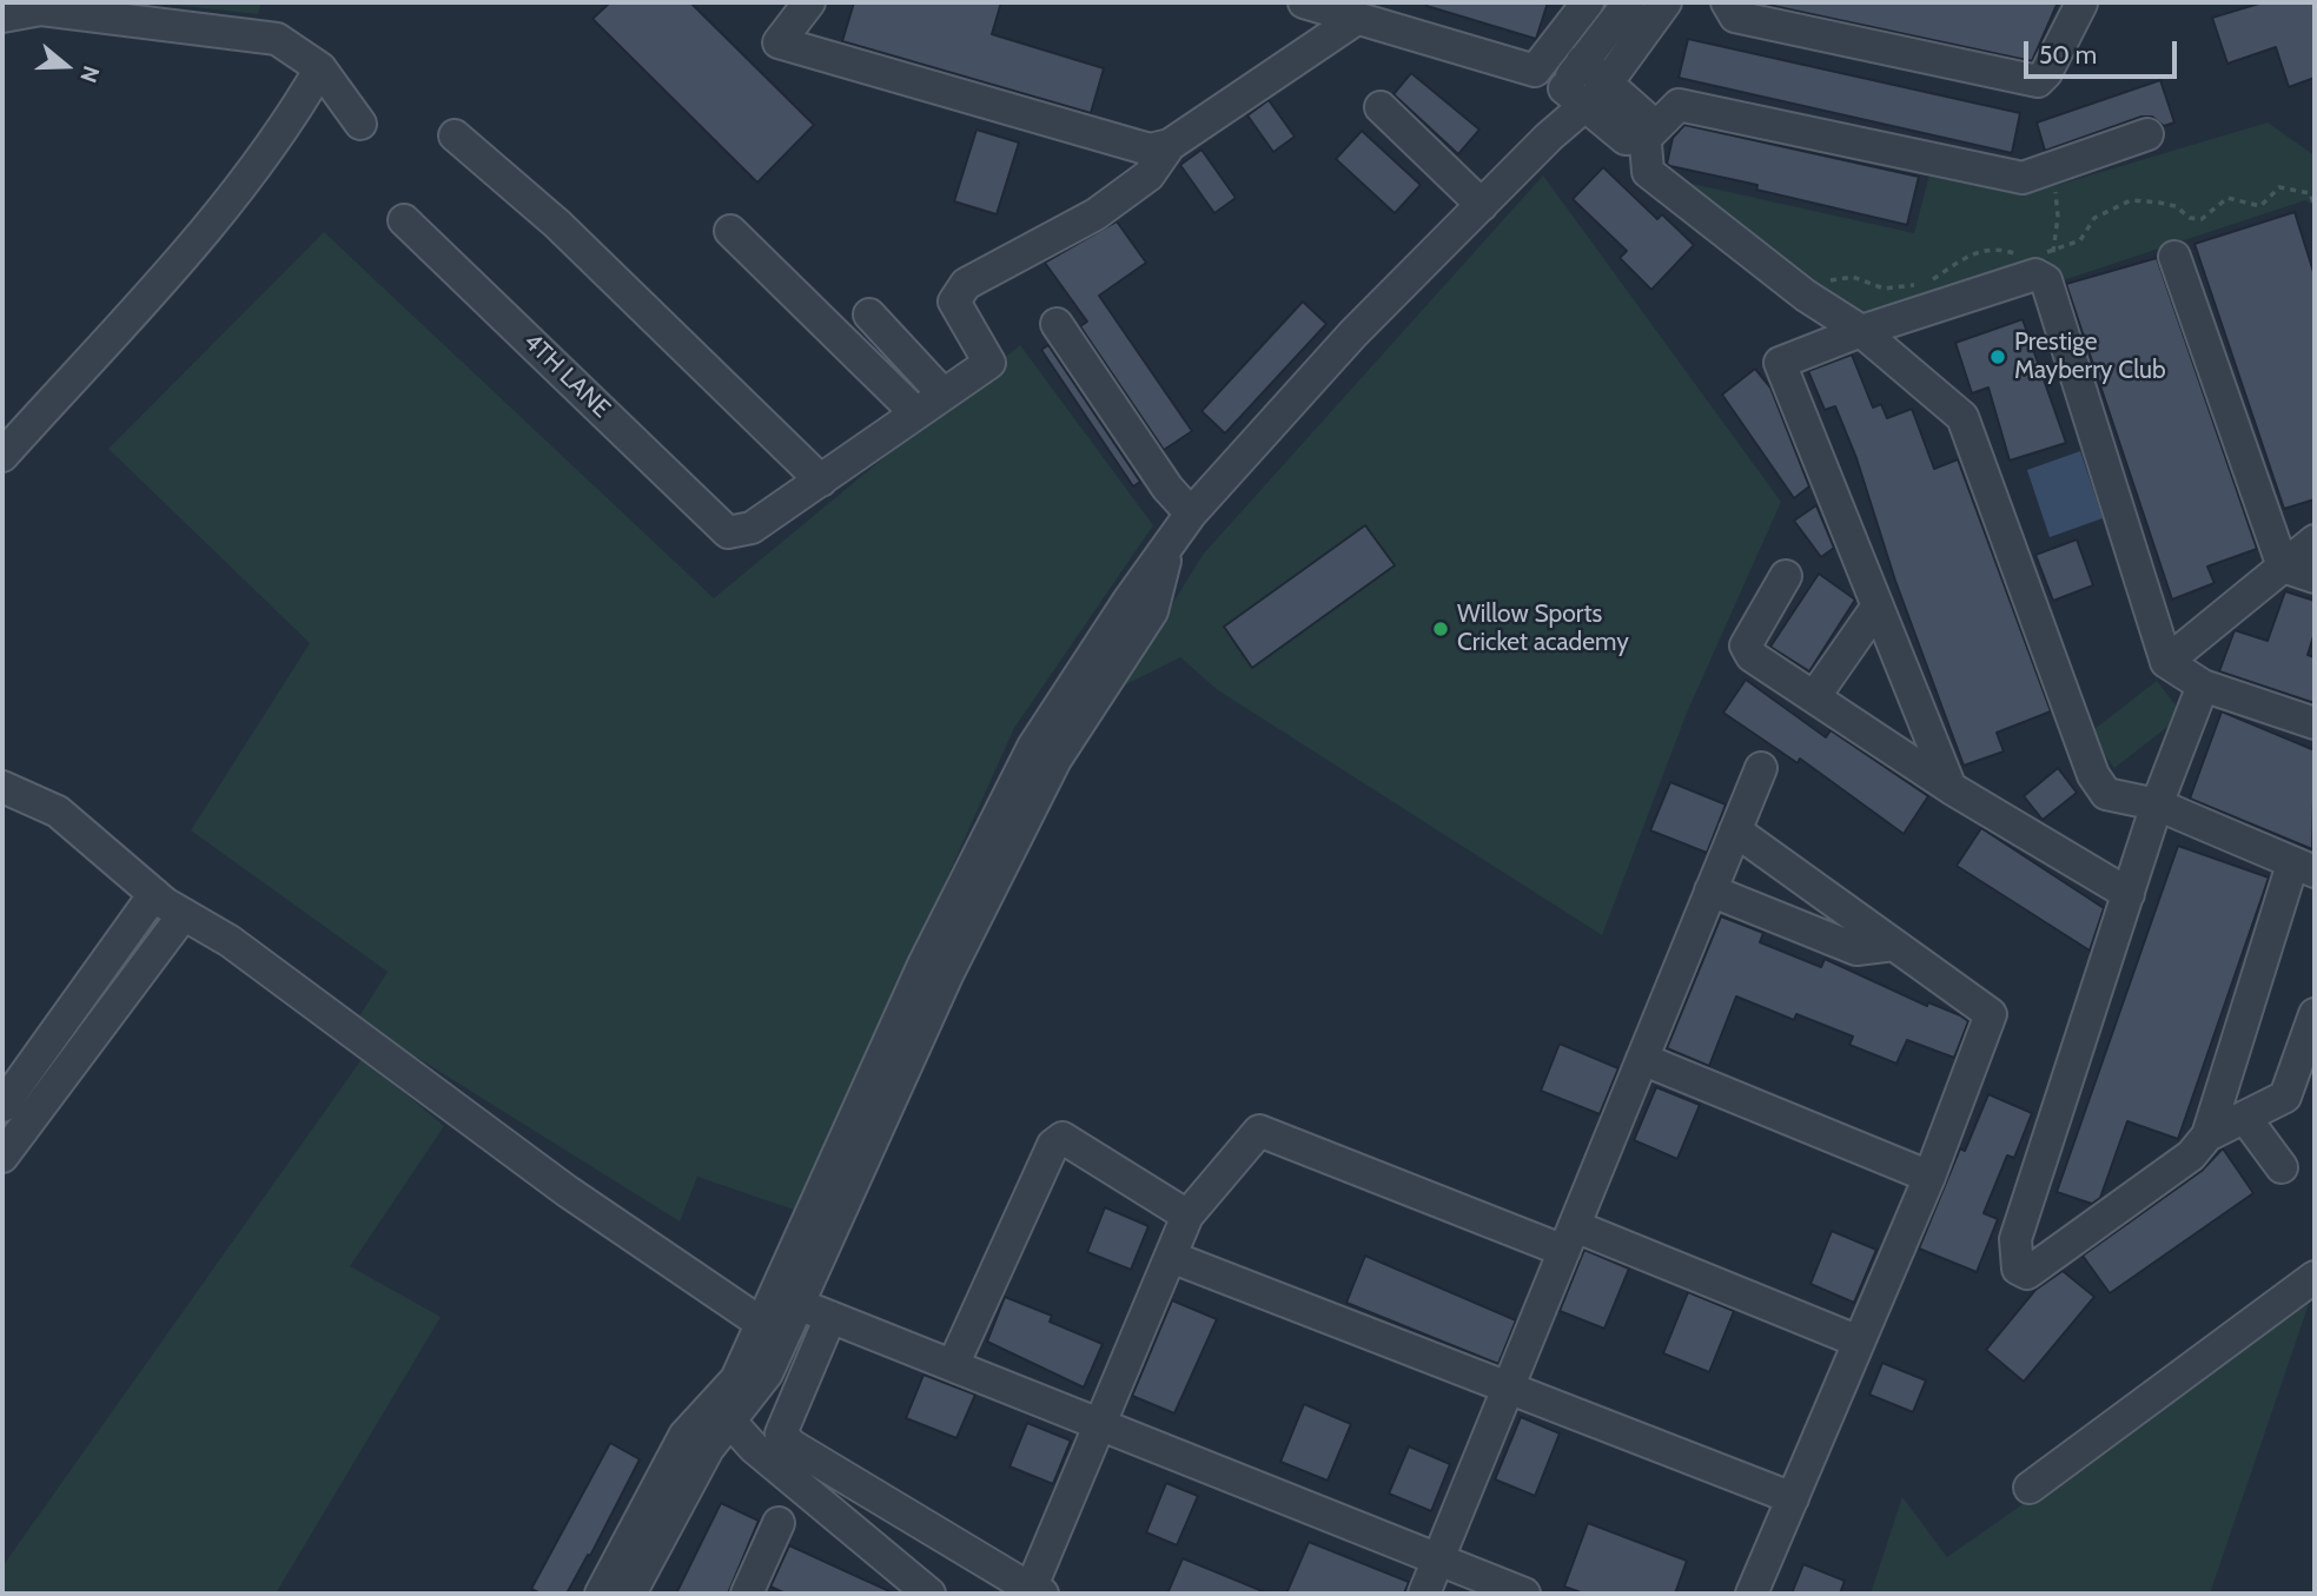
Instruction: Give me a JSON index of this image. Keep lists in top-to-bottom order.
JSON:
{
  "streets": {
    "street": ["4TH LANE"]
  },
  "places": ["Prestige Mayberry Club", "Willow Sports Cricket academy"],
  "scale_bar": "50 m",
  "north": "right"
}
